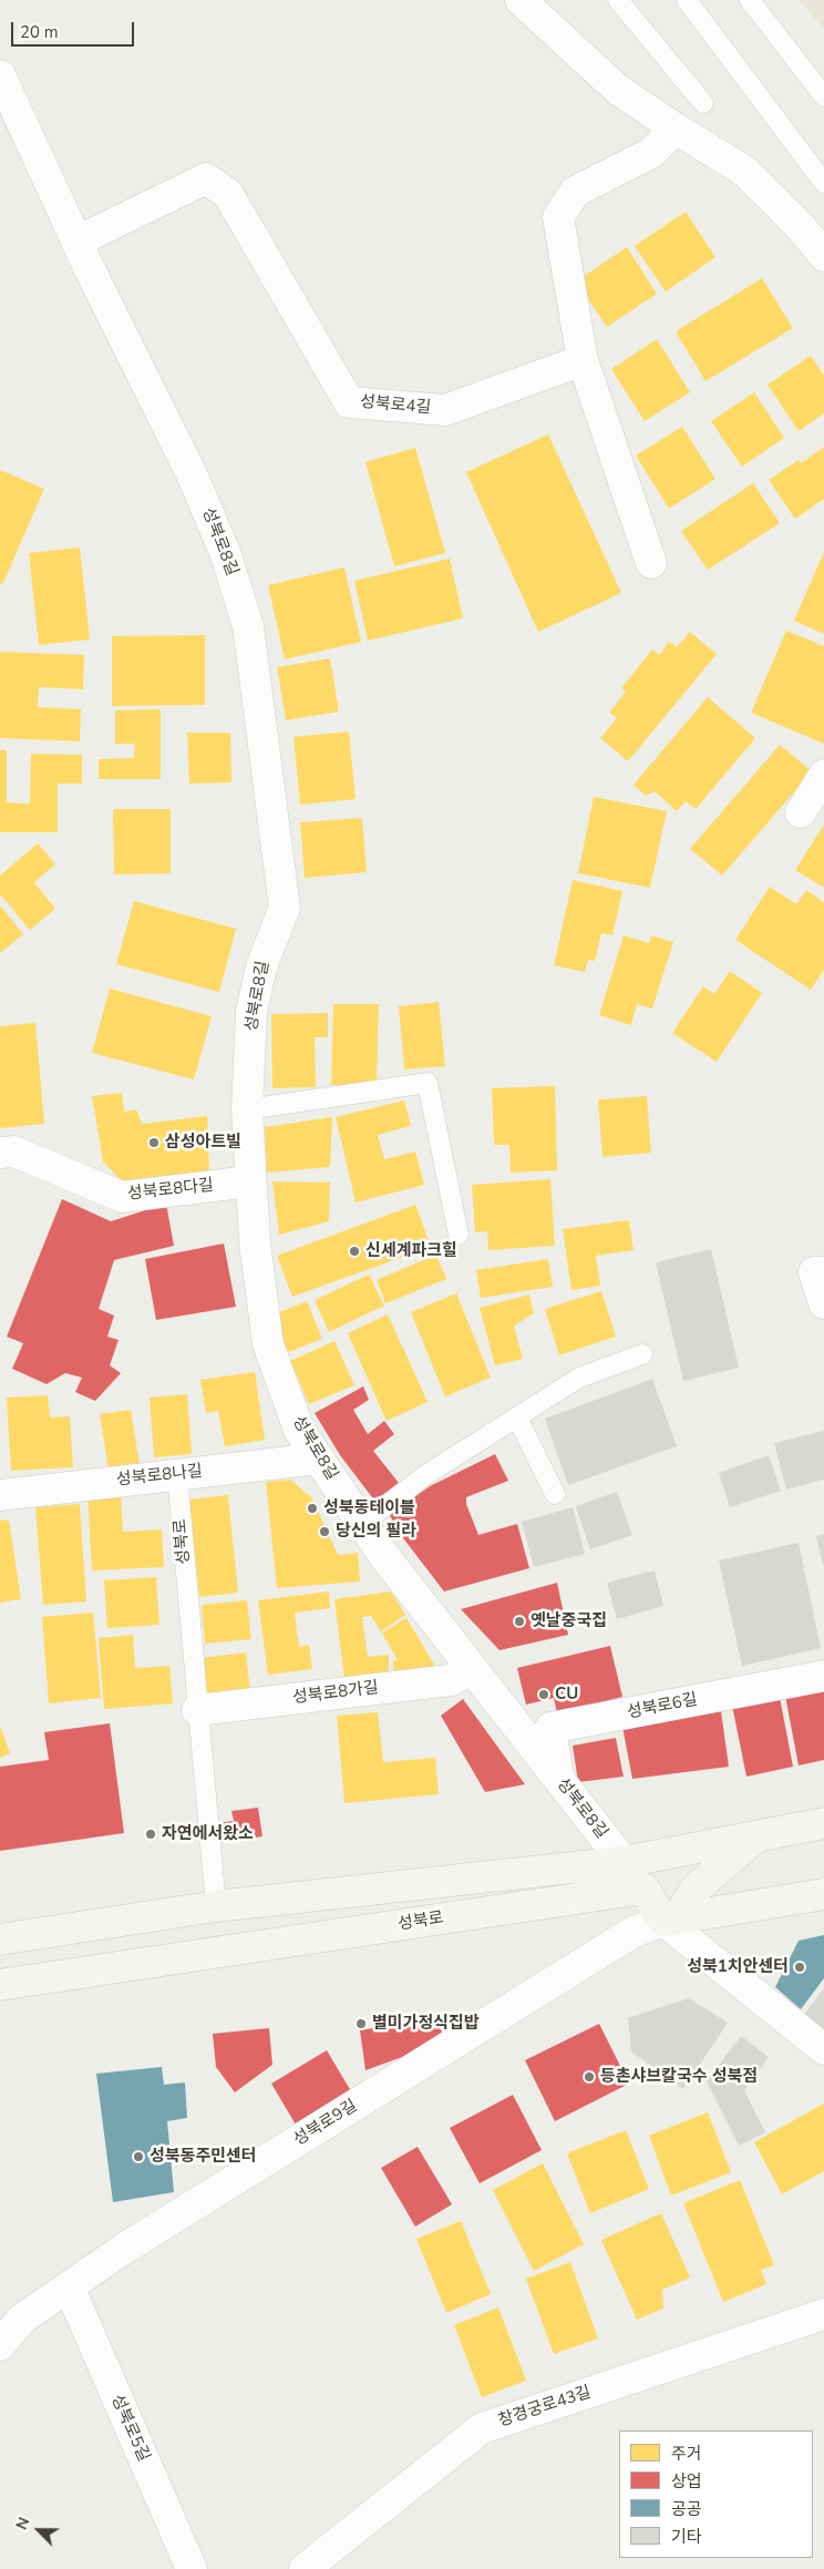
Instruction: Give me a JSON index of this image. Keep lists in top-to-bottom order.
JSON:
{
  "streets": {
    "main road": ["성북로"],
    "street": [
      "성북로4길",
      "성북로8길",
      "성북로8다길",
      "성북로8나길",
      "성북로8가길",
      "성북로6길",
      "성북로9길",
      "창경궁로43길",
      "성북로5길"
    ]
  },
  "crossings": [
    ["성북로4길", "성북로8길"],
    ["성북로8길", "성북로8다길"],
    ["성북로8길", "성북로8나길"],
    ["성북로8길", "성북로8가길"],
    ["성북로8길", "성북로6길"],
    ["성북로8나길", "성북로"],
    ["성북로", "성북로8가길"],
    ["성북로", "성북로9길"],
    ["성북로9길", "성북로5길"]
  ],
  "places": [
    "삼성아트빌",
    "신세계파크힐",
    "성북동테이블",
    "당신의 필라",
    "옛날중국집",
    "CU",
    "자연에서왔소",
    "성북1치안센터",
    "별미가정식집밥",
    "등촌샤브칼국수 성북점",
    "성북동주민센터"
  ],
  "legend": [
    "주거",
    "상업",
    "공공",
    "기타"
  ],
  "scale_bar": "20 m",
  "north": "top left"
}
